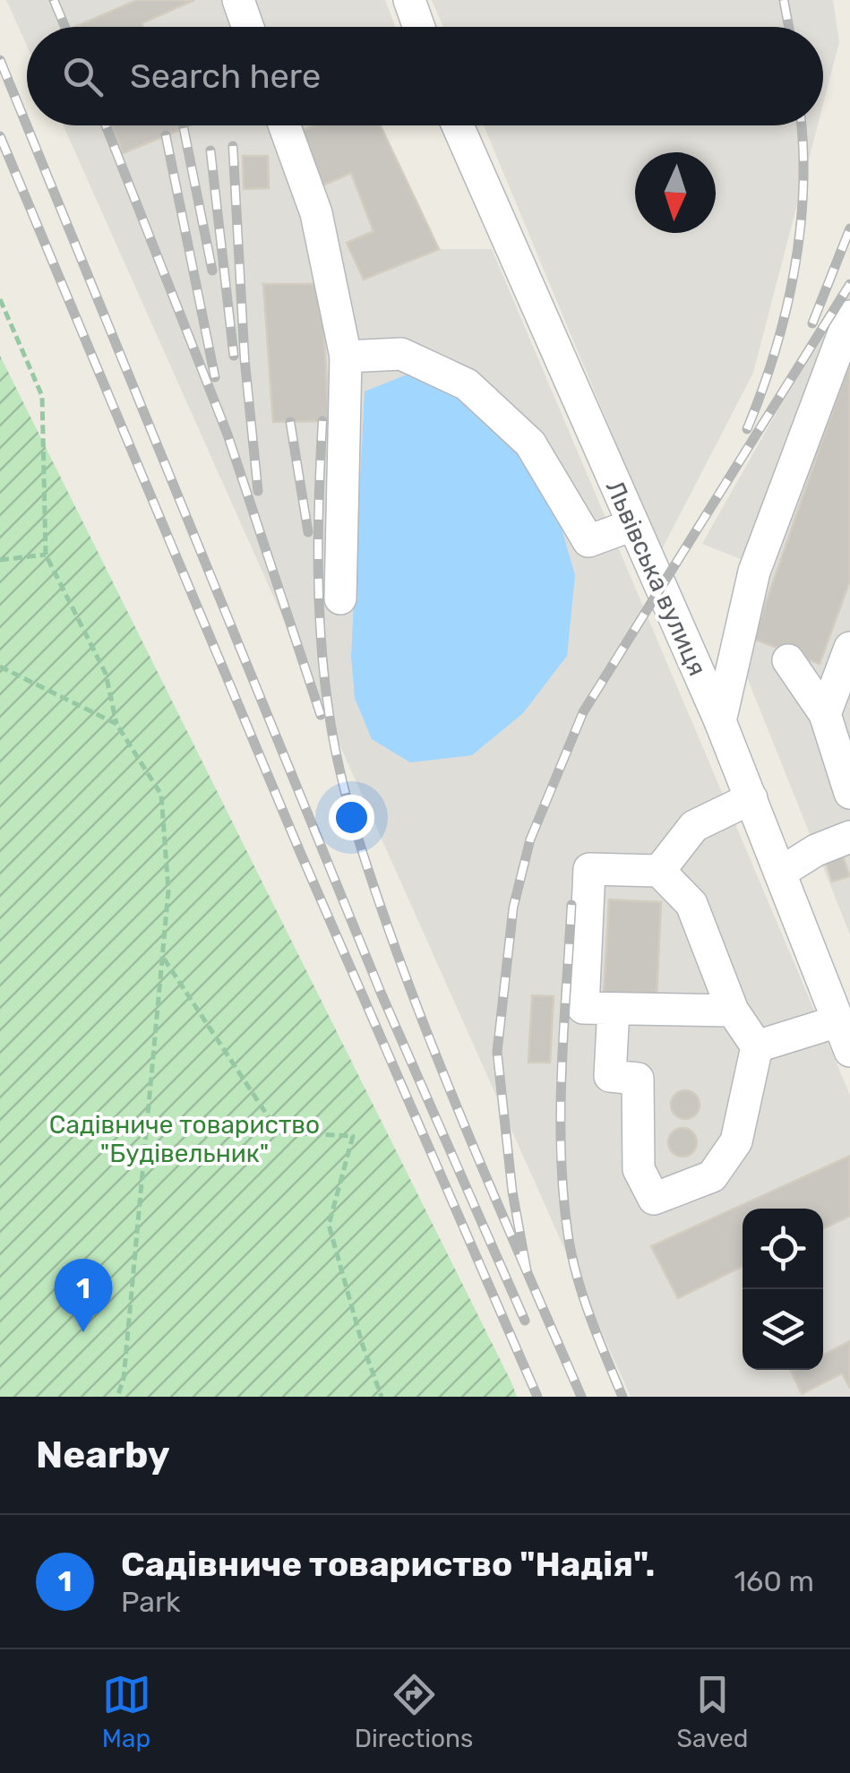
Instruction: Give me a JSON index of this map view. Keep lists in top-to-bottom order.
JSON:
{
  "streets": {
    "street": ["Львівська вулиця"]
  },
  "parks": ["Садівниче товариство \"Будівельник\""],
  "north": "bottom",
  "page": {
    "search": "Search here",
    "pins": "1",
    "heading": "Nearby",
    "list": [
      {
        "mark": "1",
        "name": "Садівниче товариство \"Надія\".",
        "note": "Park",
        "value": "160 m"
      }
    ],
    "nav": ["Map", "Directions", "Saved"]
  }
}
